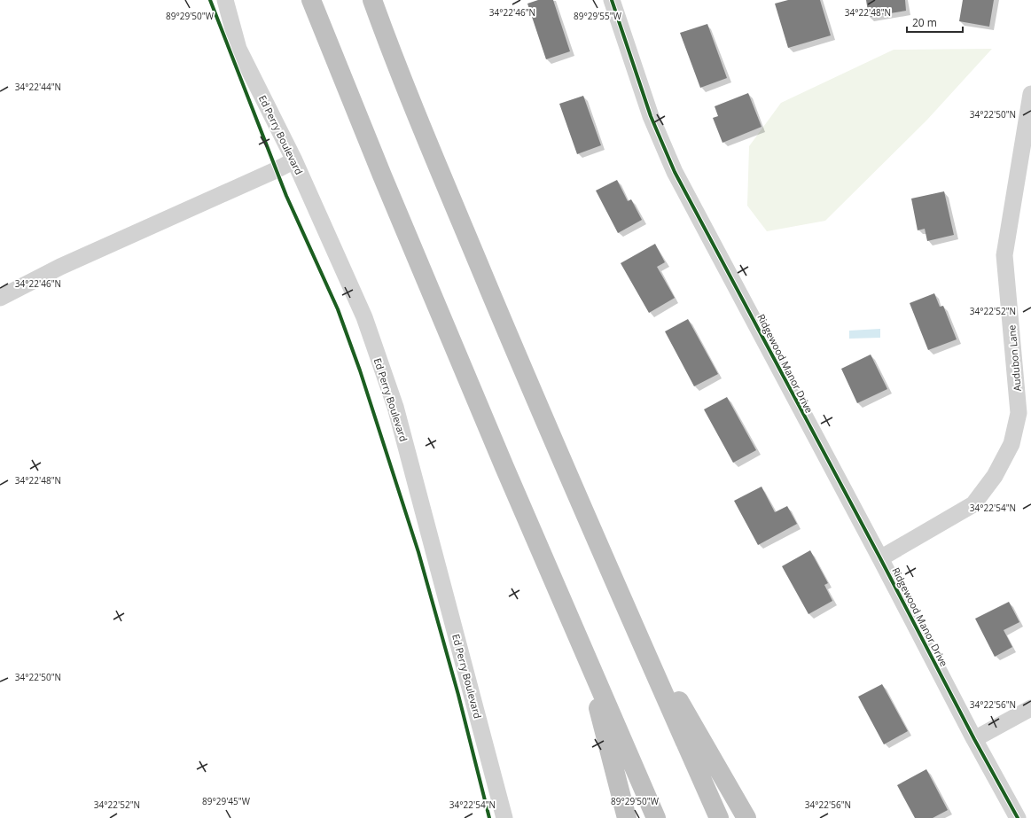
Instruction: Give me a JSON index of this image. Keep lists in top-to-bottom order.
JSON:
{
  "streets": {
    "street": ["Ed Perry Boulevard", "Audubon Lane", "Ridgewood Manor Drive"]
  },
  "crossings": [
    ["Audubon Lane", "Ridgewood Manor Drive"]
  ],
  "scale_bar": "20 m",
  "coordinates": [
    "34°22'46\"N",
    "34°22'48\"N",
    "89°29'50\"W",
    "89°29'55\"W",
    "34°22'44\"N",
    "34°22'50\"N",
    "34°22'52\"N",
    "34°22'54\"N",
    "34°22'56\"N",
    "89°29'45\"W"
  ]
}
